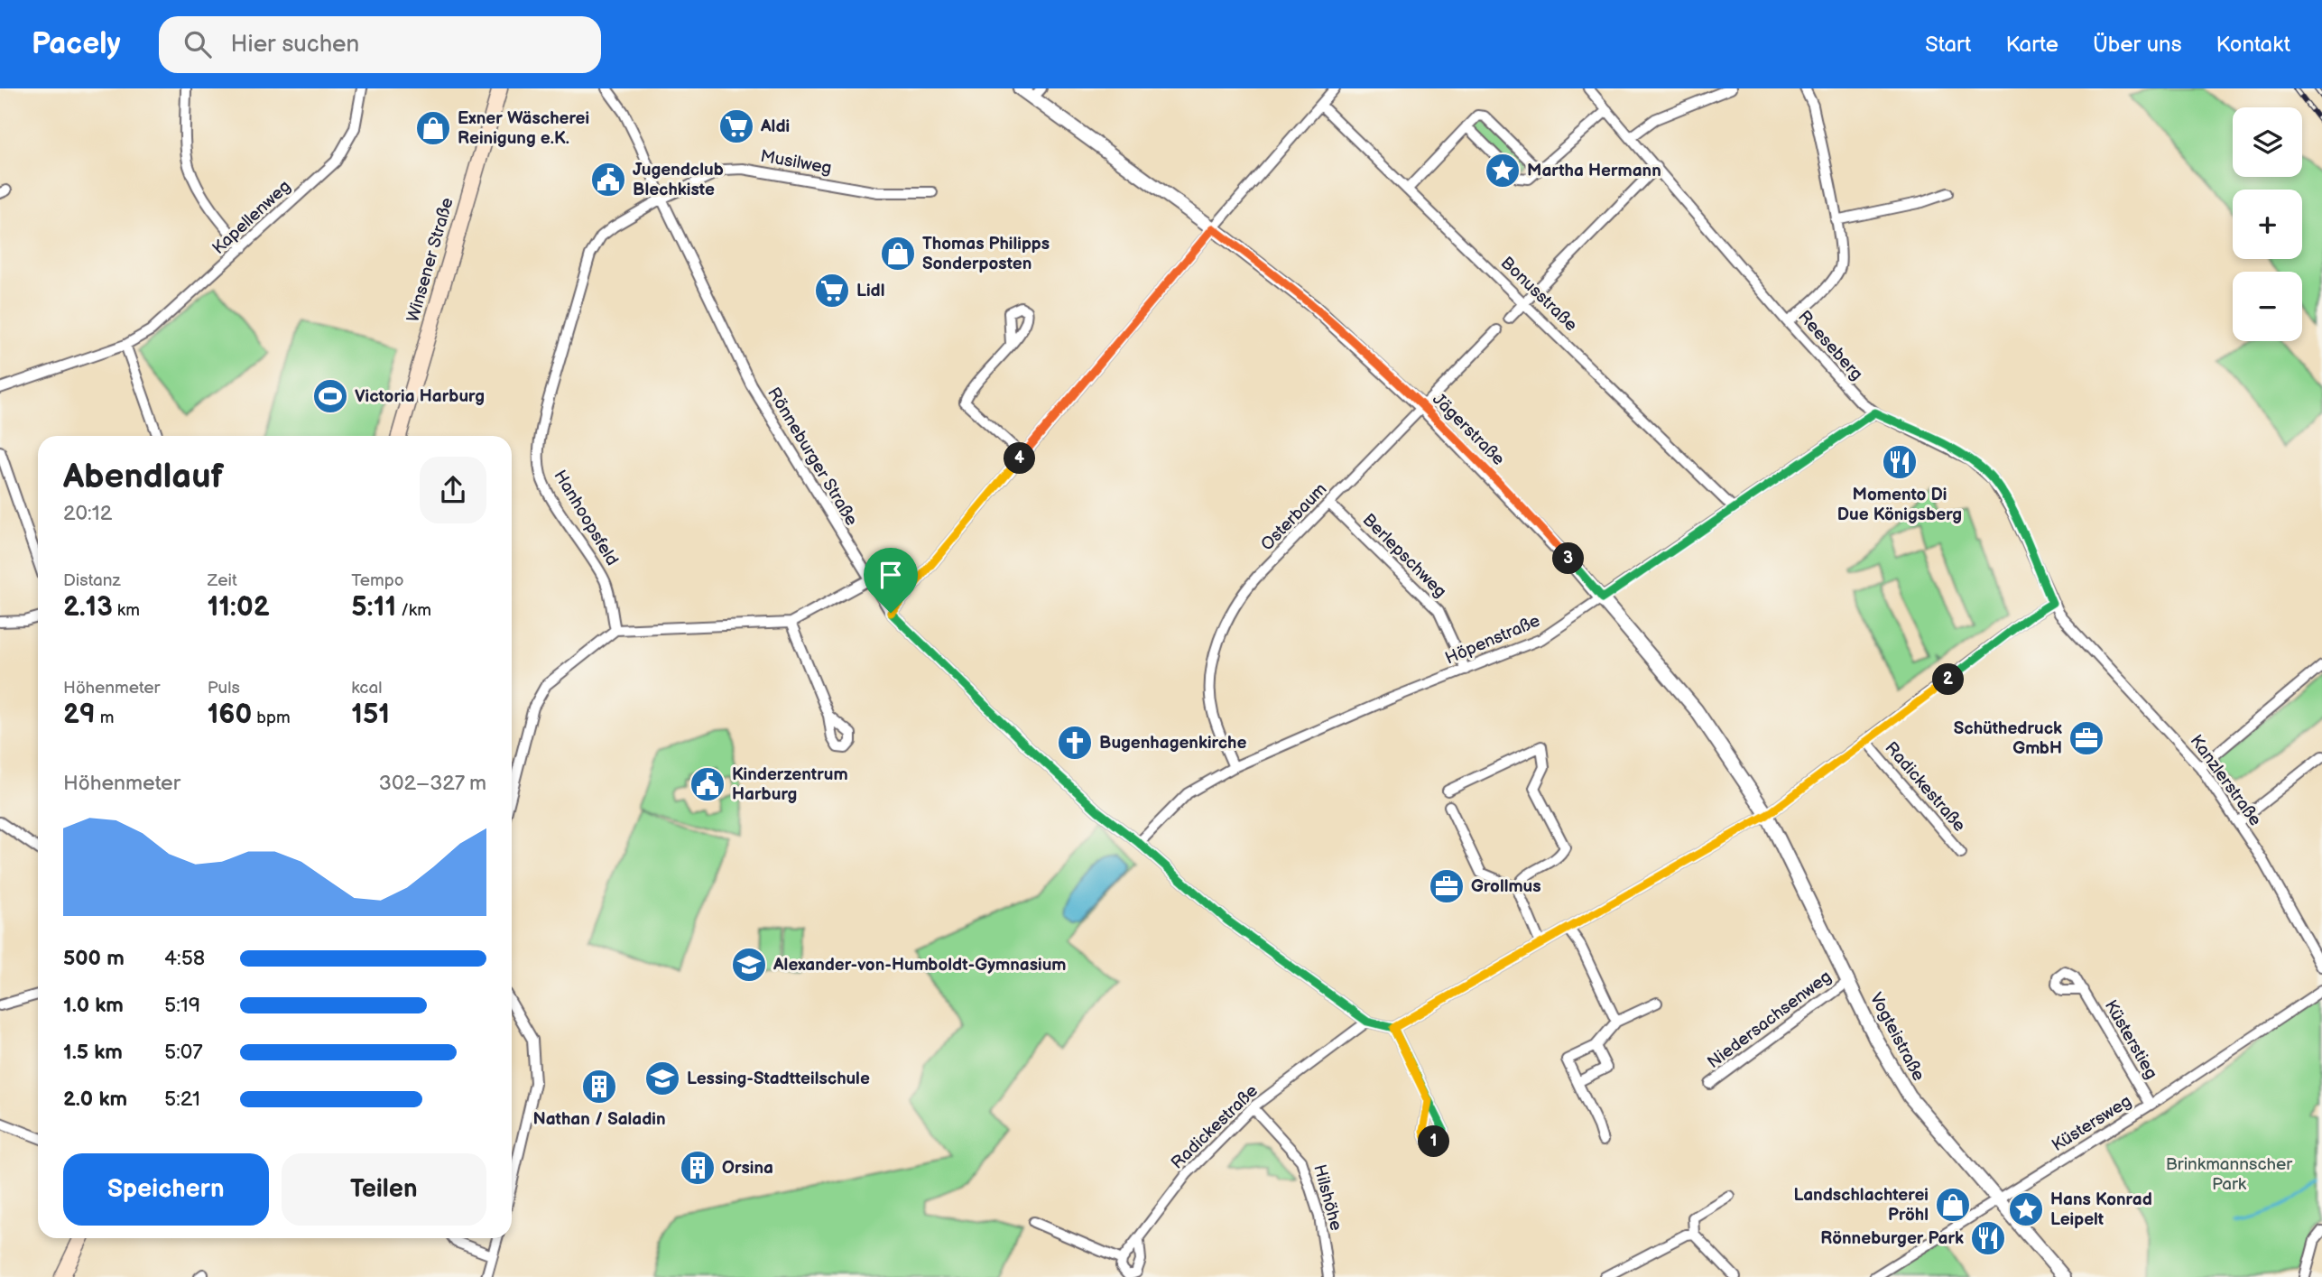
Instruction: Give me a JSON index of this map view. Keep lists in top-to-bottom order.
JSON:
{
  "streets": {
    "main road": ["Winsener Straße"],
    "street": [
      "Musilweg",
      "Kapellenweg",
      "Bonusstraße",
      "Reeseberg",
      "Jägerstraße",
      "Rönneburger Straße",
      "Osterbaum",
      "Hanhoopsfeld",
      "Berlepschweg",
      "Höpenstraße",
      "Kanzlerstraße",
      "Radickestraße",
      "Niedersachsenweg",
      "Vogteistraße",
      "Küsterstieg",
      "Küstersweg",
      "Hilshöhe"
    ]
  },
  "crossings": [
    ["Musilweg", "Rönneburger Straße"],
    ["Musilweg", "Hanhoopsfeld"],
    ["Bonusstraße", "Höpenstraße"],
    ["Reeseberg", "Höpenstraße"],
    ["Reeseberg", "Kanzlerstraße"],
    ["Reeseberg", "Radickestraße"],
    ["Jägerstraße", "Osterbaum"],
    ["Jägerstraße", "Höpenstraße"],
    ["Jägerstraße", "Radickestraße"],
    ["Jägerstraße", "Vogteistraße"],
    ["Rönneburger Straße", "Hanhoopsfeld"],
    ["Rönneburger Straße", "Höpenstraße"],
    ["Rönneburger Straße", "Radickestraße"],
    ["Osterbaum", "Berlepschweg"],
    ["Osterbaum", "Höpenstraße"],
    ["Berlepschweg", "Höpenstraße"],
    ["Kanzlerstraße", "Radickestraße"],
    ["Radickestraße", "Vogteistraße"],
    ["Radickestraße", "Hilshöhe"],
    ["Niedersachsenweg", "Vogteistraße"],
    ["Vogteistraße", "Küstersweg"],
    ["Küsterstieg", "Küstersweg"]
  ],
  "parks": ["Brinkmannscher Park"],
  "places": {
    "supermarket": ["Aldi", "Lidl"],
    "shop": ["Exner Wäscherei Reinigung e.K.", "Thomas Philipps Sonderposten", "Landschlachterei Pröhl"],
    "place": ["Martha Hermann", "Hans Konrad Leipelt"],
    "public building": ["Jugendclub Blechkiste", "Kinderzentrum Harburg"],
    "sports": ["Victoria Harburg"],
    "restaurant": ["Momento Di Due Königsberg", "Rönneburger Park"],
    "office": ["Schüthedruck GmbH", "Grollmus"],
    "church": ["Bugenhagenkirche"],
    "school or university": ["Alexander-von-Humboldt-Gymnasium", "Lessing-Stadtteilschule"],
    "building": ["Nathan / Saladin", "Orsina"]
  },
  "page": {
    "header": "Pacely",
    "search": "Hier suchen",
    "nav": [
      "Start",
      "Karte",
      "Über uns",
      "Kontakt"
    ],
    "map_buttons": ["+", "−"],
    "heading": ["Abendlauf", "20:12"],
    "pins": [
      "4",
      "3",
      "2",
      "1"
    ],
    "stats": [
      ["Distanz", "2.13 km"],
      ["Zeit", "11:02"],
      ["Tempo", "5:11 /km"],
      ["Höhenmeter", "29 m"],
      ["Puls", "160 bpm"],
      ["kcal", "151"]
    ],
    "chart": ["Höhenmeter", "302–327 m"],
    "list": [
      {
        "name": "500 m",
        "note": "4:58"
      },
      {
        "name": "1.0 km",
        "note": "5:19"
      },
      {
        "name": "1.5 km",
        "note": "5:07"
      },
      {
        "name": "2.0 km",
        "note": "5:21"
      }
    ],
    "buttons": ["Speichern", "Teilen"]
  }
}
